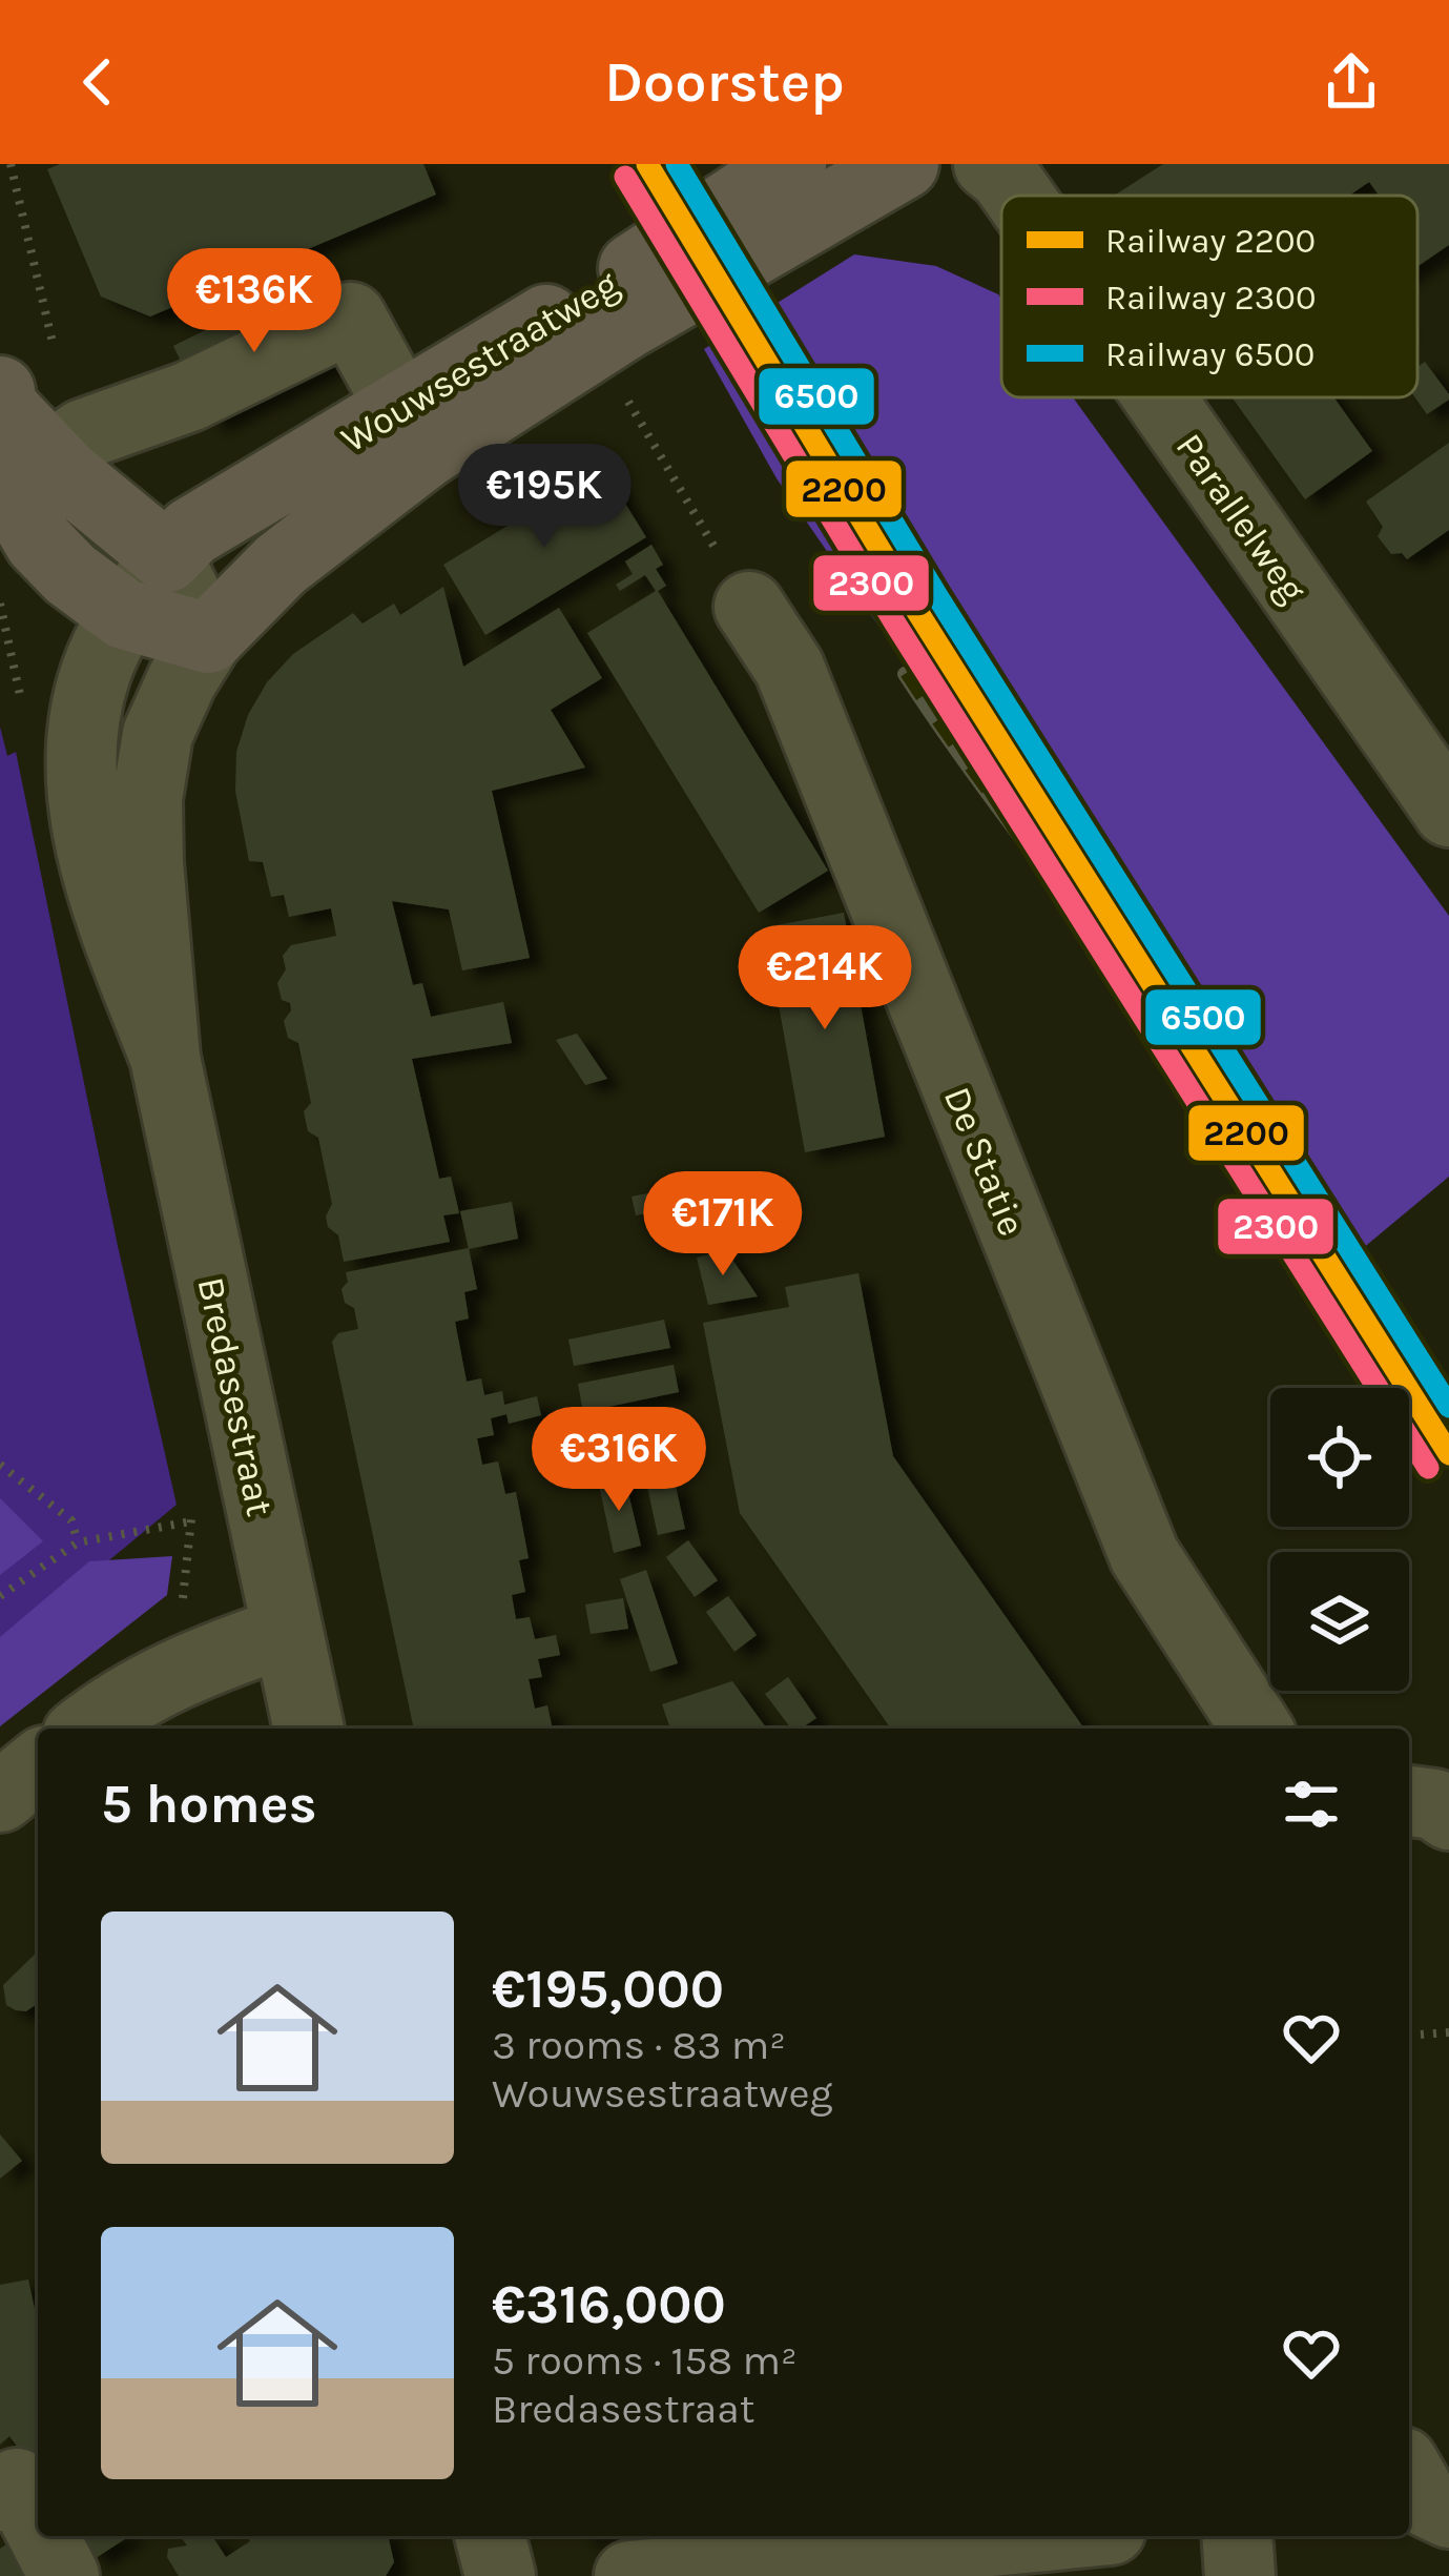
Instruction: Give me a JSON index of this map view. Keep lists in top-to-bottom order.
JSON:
{
  "streets": {
    "main road": ["Wouwsestraatweg"],
    "street": ["Parallelweg", "De Statie", "Bredasestraat"]
  },
  "crossings": [
    ["Wouwsestraatweg", "Bredasestraat"]
  ],
  "lines": ["rail line 2200", "rail line 6500", "rail line 2300"],
  "legend": ["Railway 2200", "Railway 2300", "Railway 6500"],
  "page": {
    "header": "Doorstep",
    "price": [
      "€136K",
      "€195K",
      "€214K",
      "€171K",
      "€316K"
    ],
    "heading": "5 homes",
    "list": [
      {
        "name": "€195,000",
        "note": "3 rooms · 83 m² · Wouwsestraatweg"
      },
      {
        "name": "€316,000",
        "note": "5 rooms · 158 m² · Bredasestraat"
      }
    ]
  }
}
